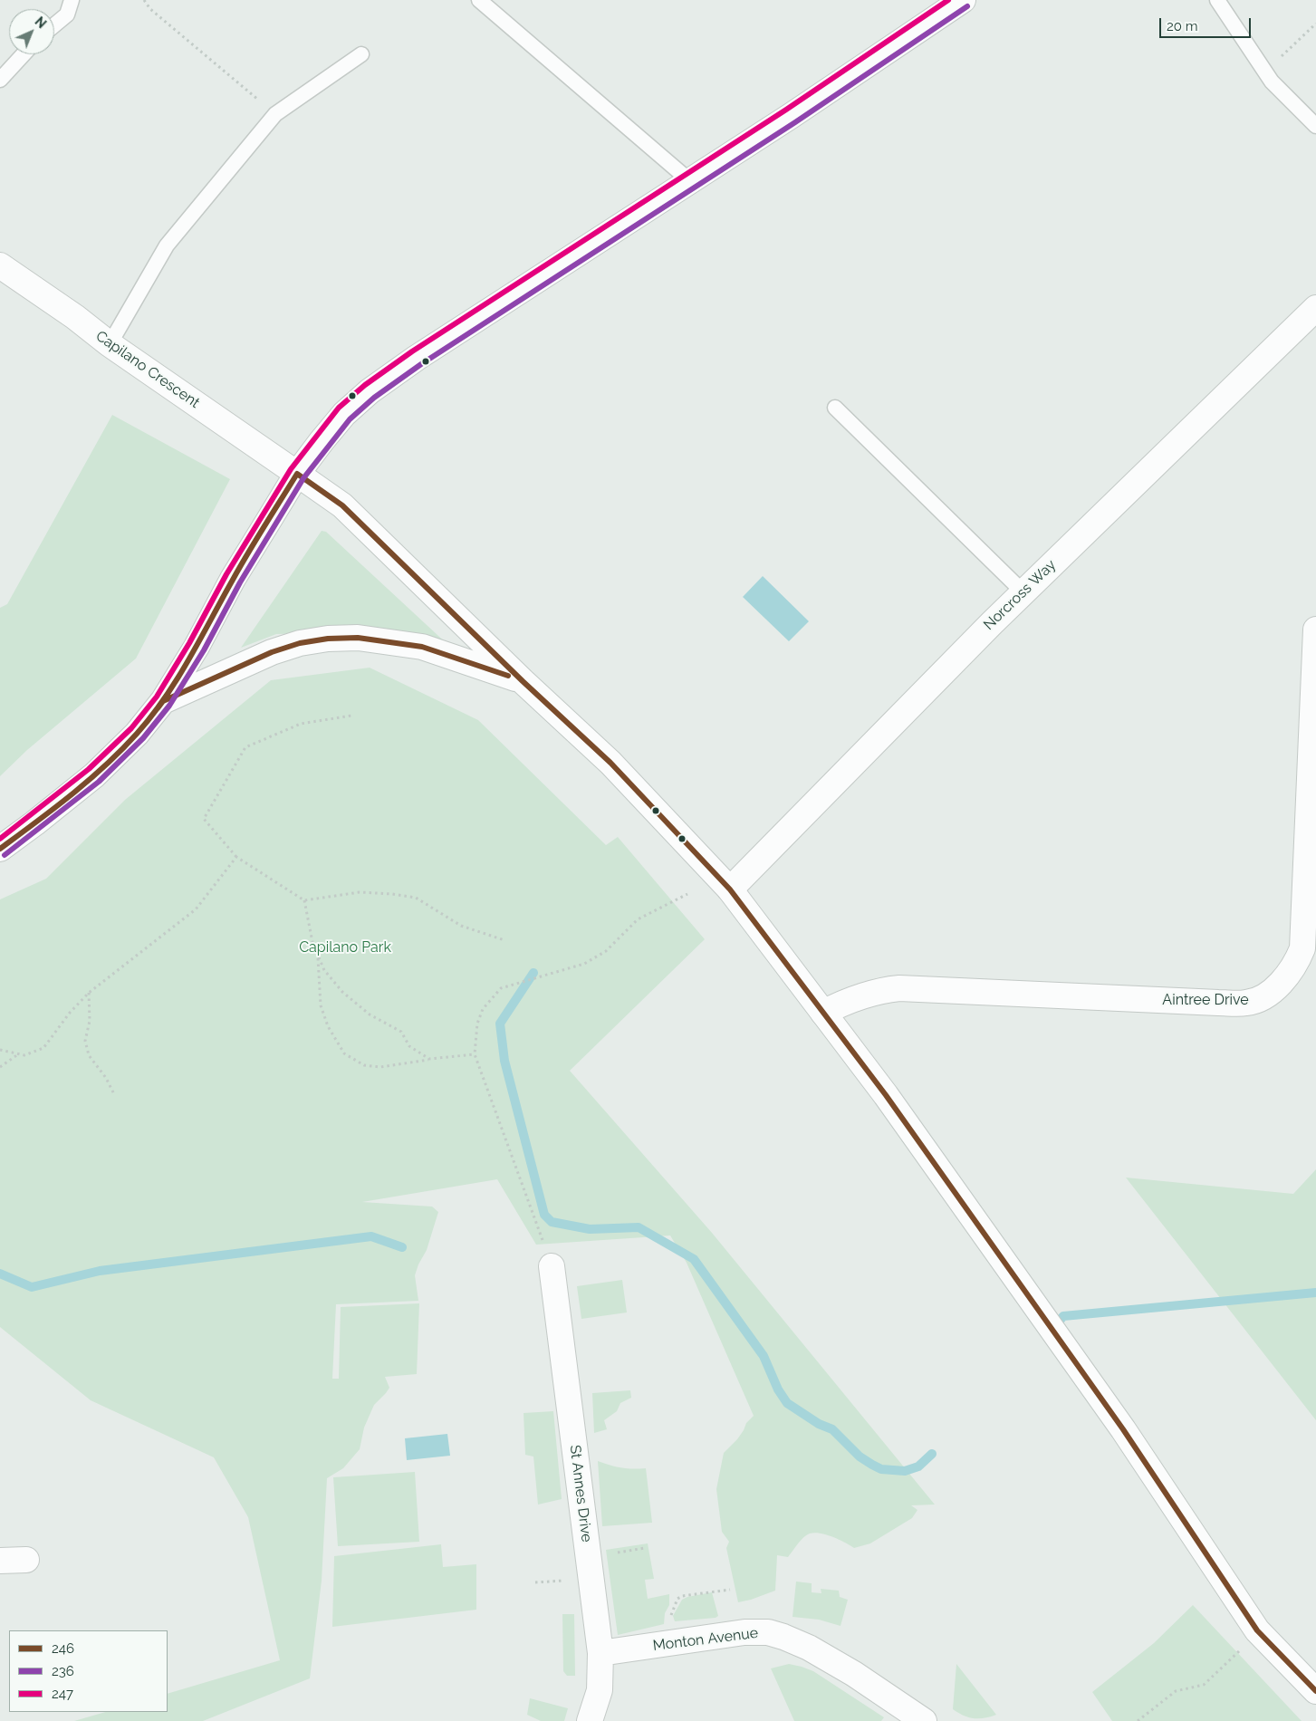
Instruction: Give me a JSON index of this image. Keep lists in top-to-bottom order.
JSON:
{
  "streets": {
    "main road": [
      "Capilano Crescent",
      "Norcross Way",
      "Aintree Drive",
      "St Annes Drive",
      "Monton Avenue"
    ]
  },
  "crossings": [
    ["Capilano Crescent", "Norcross Way"],
    ["Capilano Crescent", "Aintree Drive"],
    ["St Annes Drive", "Monton Avenue"]
  ],
  "parks": ["Capilano Park"],
  "lines": ["transit line 247", "transit line 236", "transit line 246"],
  "legend": ["246", "236", "247"],
  "scale_bar": "20 m",
  "north": "top right"
}
